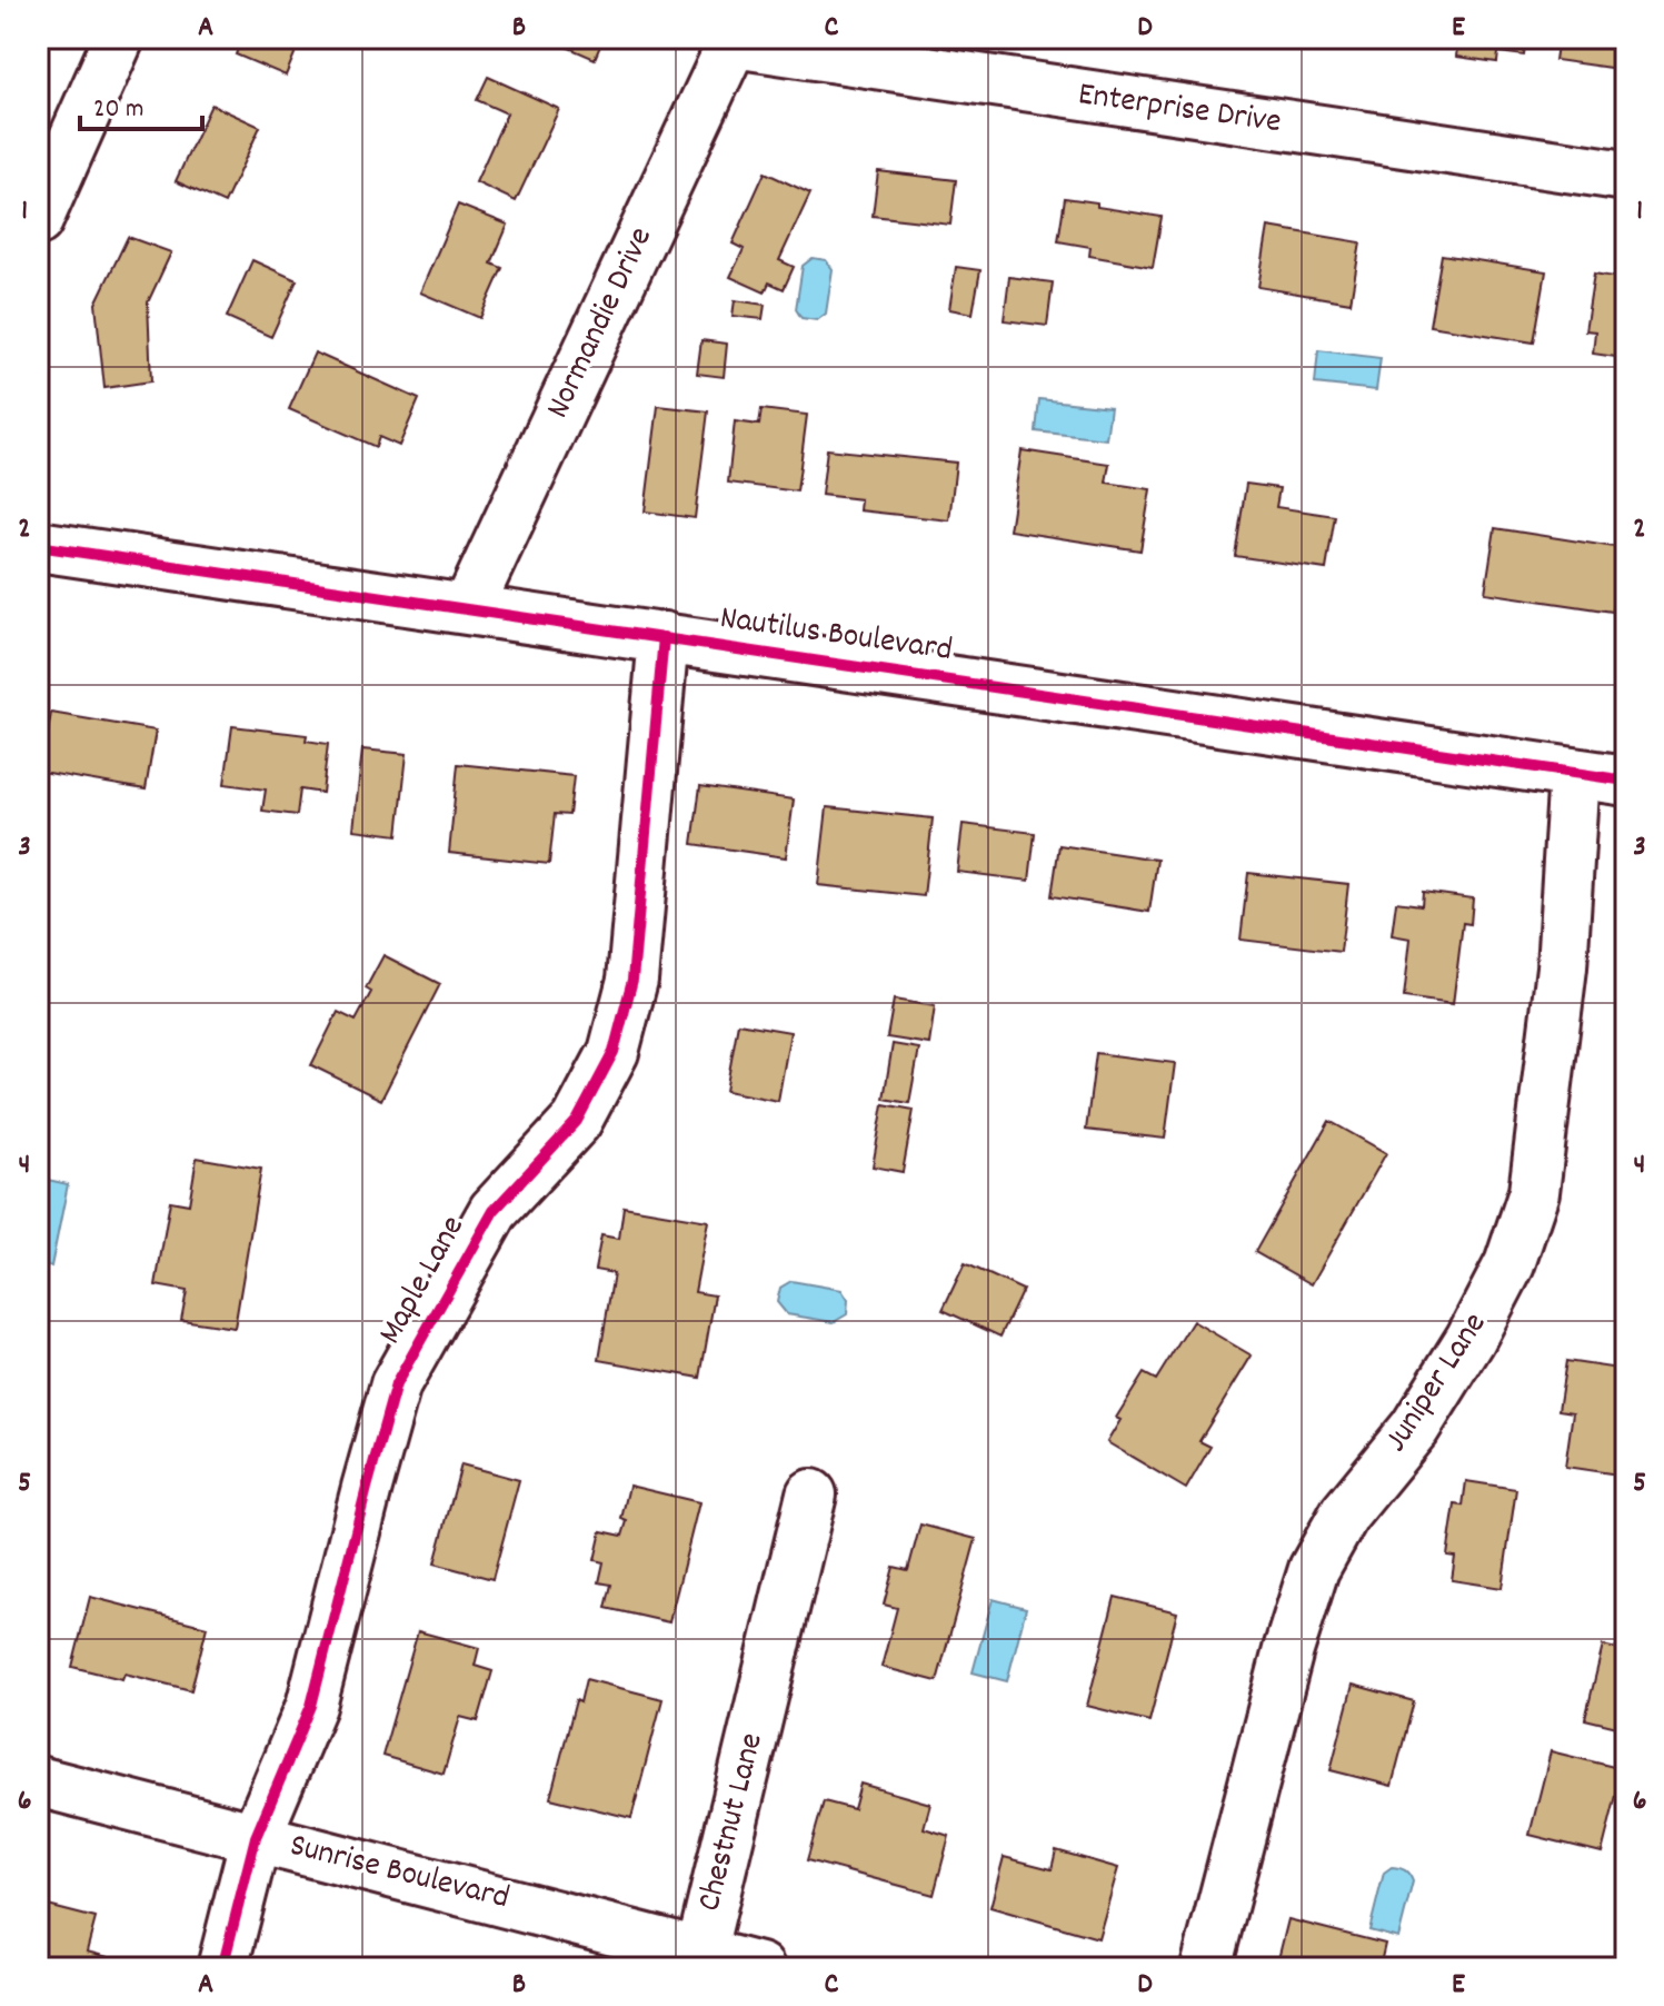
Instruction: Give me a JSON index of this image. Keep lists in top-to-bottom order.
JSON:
{
  "streets": {
    "street": [
      "Enterprise Drive",
      "Normandie Drive",
      "Nautilus Boulevard",
      "Maple Lane",
      "Juniper Lane",
      "Chestnut Lane",
      "Sunrise Boulevard"
    ]
  },
  "crossings": [
    ["Enterprise Drive", "Normandie Drive"],
    ["Normandie Drive", "Nautilus Boulevard"],
    ["Nautilus Boulevard", "Maple Lane"],
    ["Nautilus Boulevard", "Juniper Lane"],
    ["Maple Lane", "Sunrise Boulevard"],
    ["Chestnut Lane", "Sunrise Boulevard"]
  ],
  "scale_bar": "20 m",
  "grid": {
    "columns": [
      "A",
      "B",
      "C",
      "D",
      "E"
    ],
    "rows": [
      "1",
      "2",
      "3",
      "4",
      "5",
      "6"
    ]
  }
}
